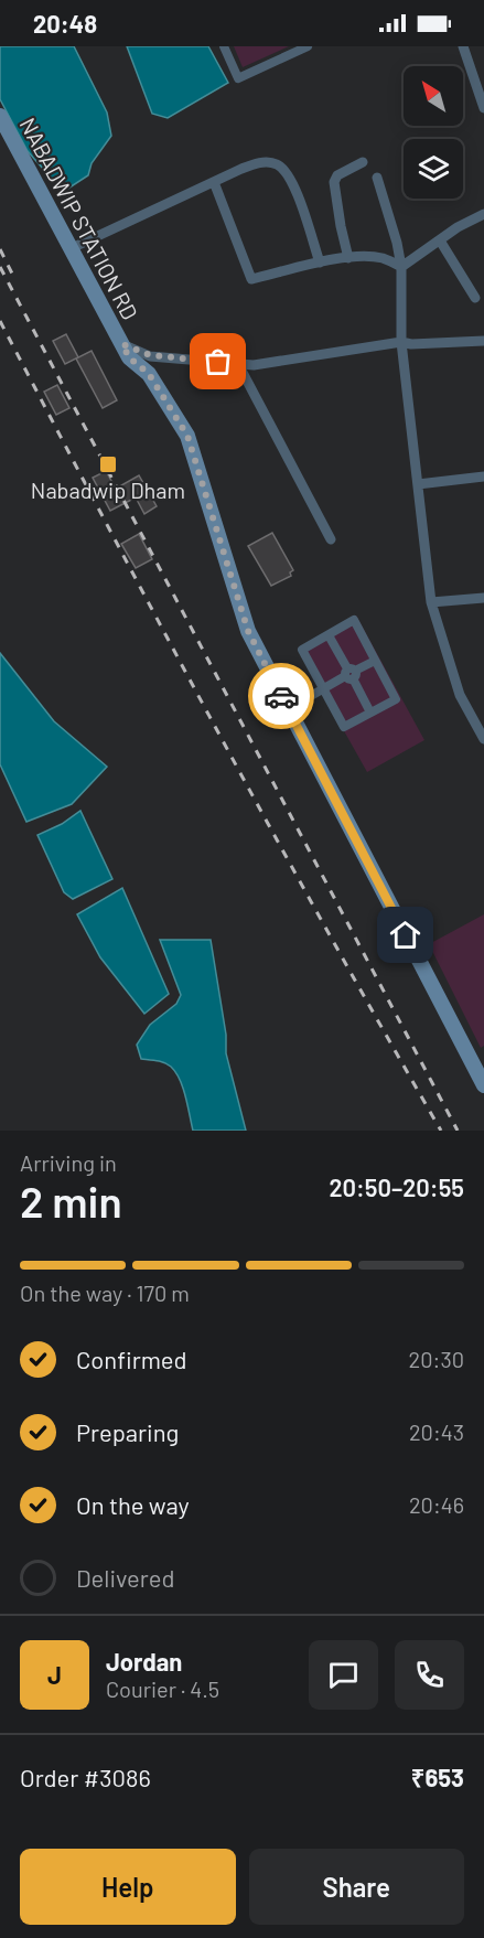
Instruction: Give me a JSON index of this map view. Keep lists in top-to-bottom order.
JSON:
{
  "streets": {
    "main road": ["NABADWIP STATION RD"]
  },
  "places": {
    "transit": ["Nabadwip Dham"]
  },
  "north": "top left",
  "page": {
    "status": "20:48",
    "heading": ["2 min", "Arriving in", "20:50–20:55"],
    "panel": [
      "Jordan",
      "Courier · 4.5",
      "Order #3086",
      "₹653"
    ],
    "bar": "On the way · 170 m",
    "list": [
      ["Confirmed", "20:30"],
      ["Preparing", "20:43"],
      ["On the way", "20:46"],
      "Delivered"
    ],
    "round": "J",
    "buttons": ["Help", "Share"]
  }
}
